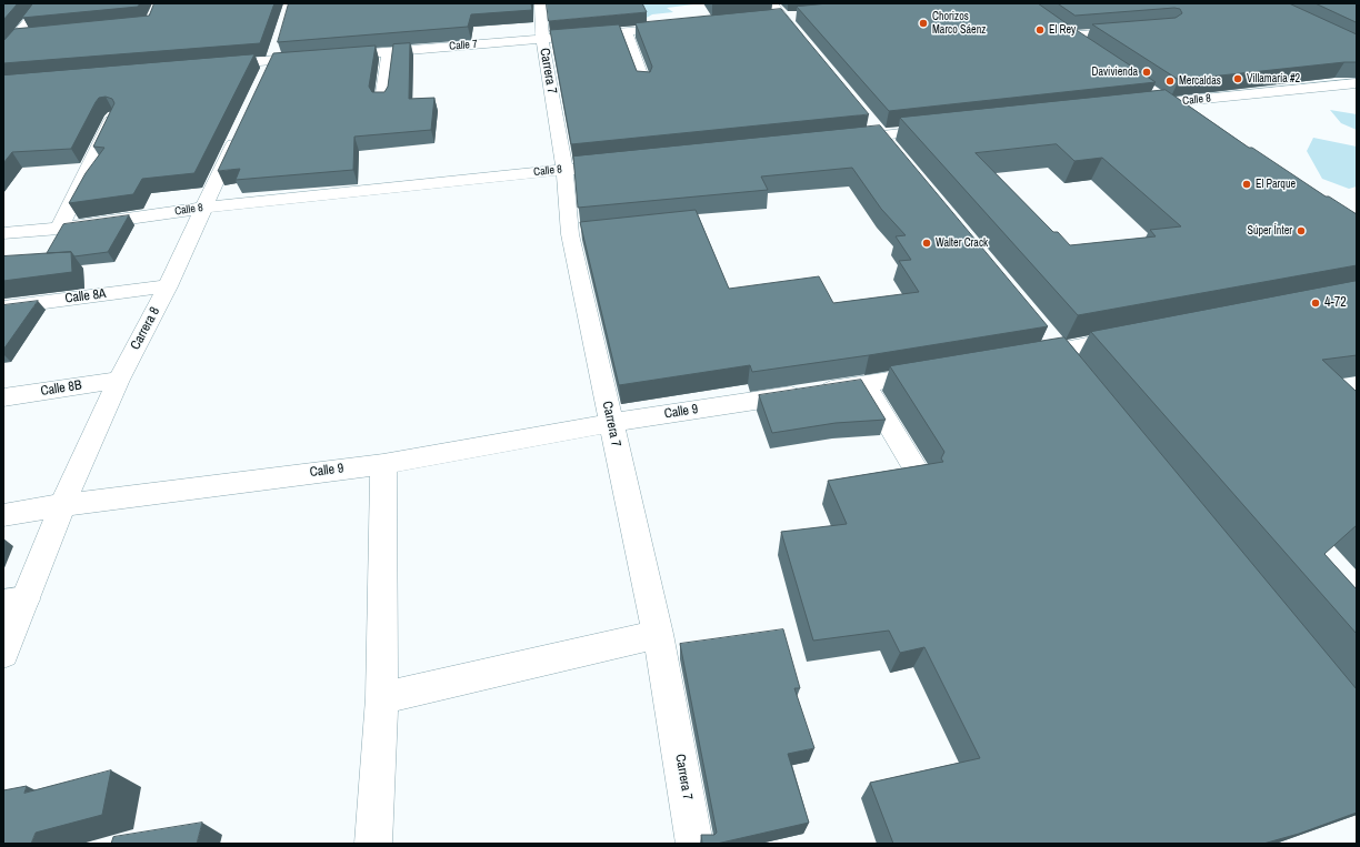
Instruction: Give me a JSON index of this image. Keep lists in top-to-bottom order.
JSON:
{
  "streets": {
    "street": [
      "Calle 7",
      "Carrera 7",
      "Calle 8",
      "Calle 8A",
      "Carrera 8",
      "Calle 8B",
      "Calle 9"
    ]
  },
  "crossings": [
    ["Calle 7", "Carrera 7"],
    ["Carrera 7", "Calle 8"],
    ["Carrera 7", "Calle 9"],
    ["Calle 8", "Carrera 8"],
    ["Calle 8A", "Carrera 8"],
    ["Carrera 8", "Calle 8B"],
    ["Carrera 8", "Calle 9"]
  ],
  "places": [
    "Chorizos Marco Sáenz",
    "El Rey",
    "Davivienda",
    "Villamaría #2",
    "Mercaldas",
    "El Parque",
    "Súper Ínter",
    "Walter Crack",
    "4-72"
  ]
}
